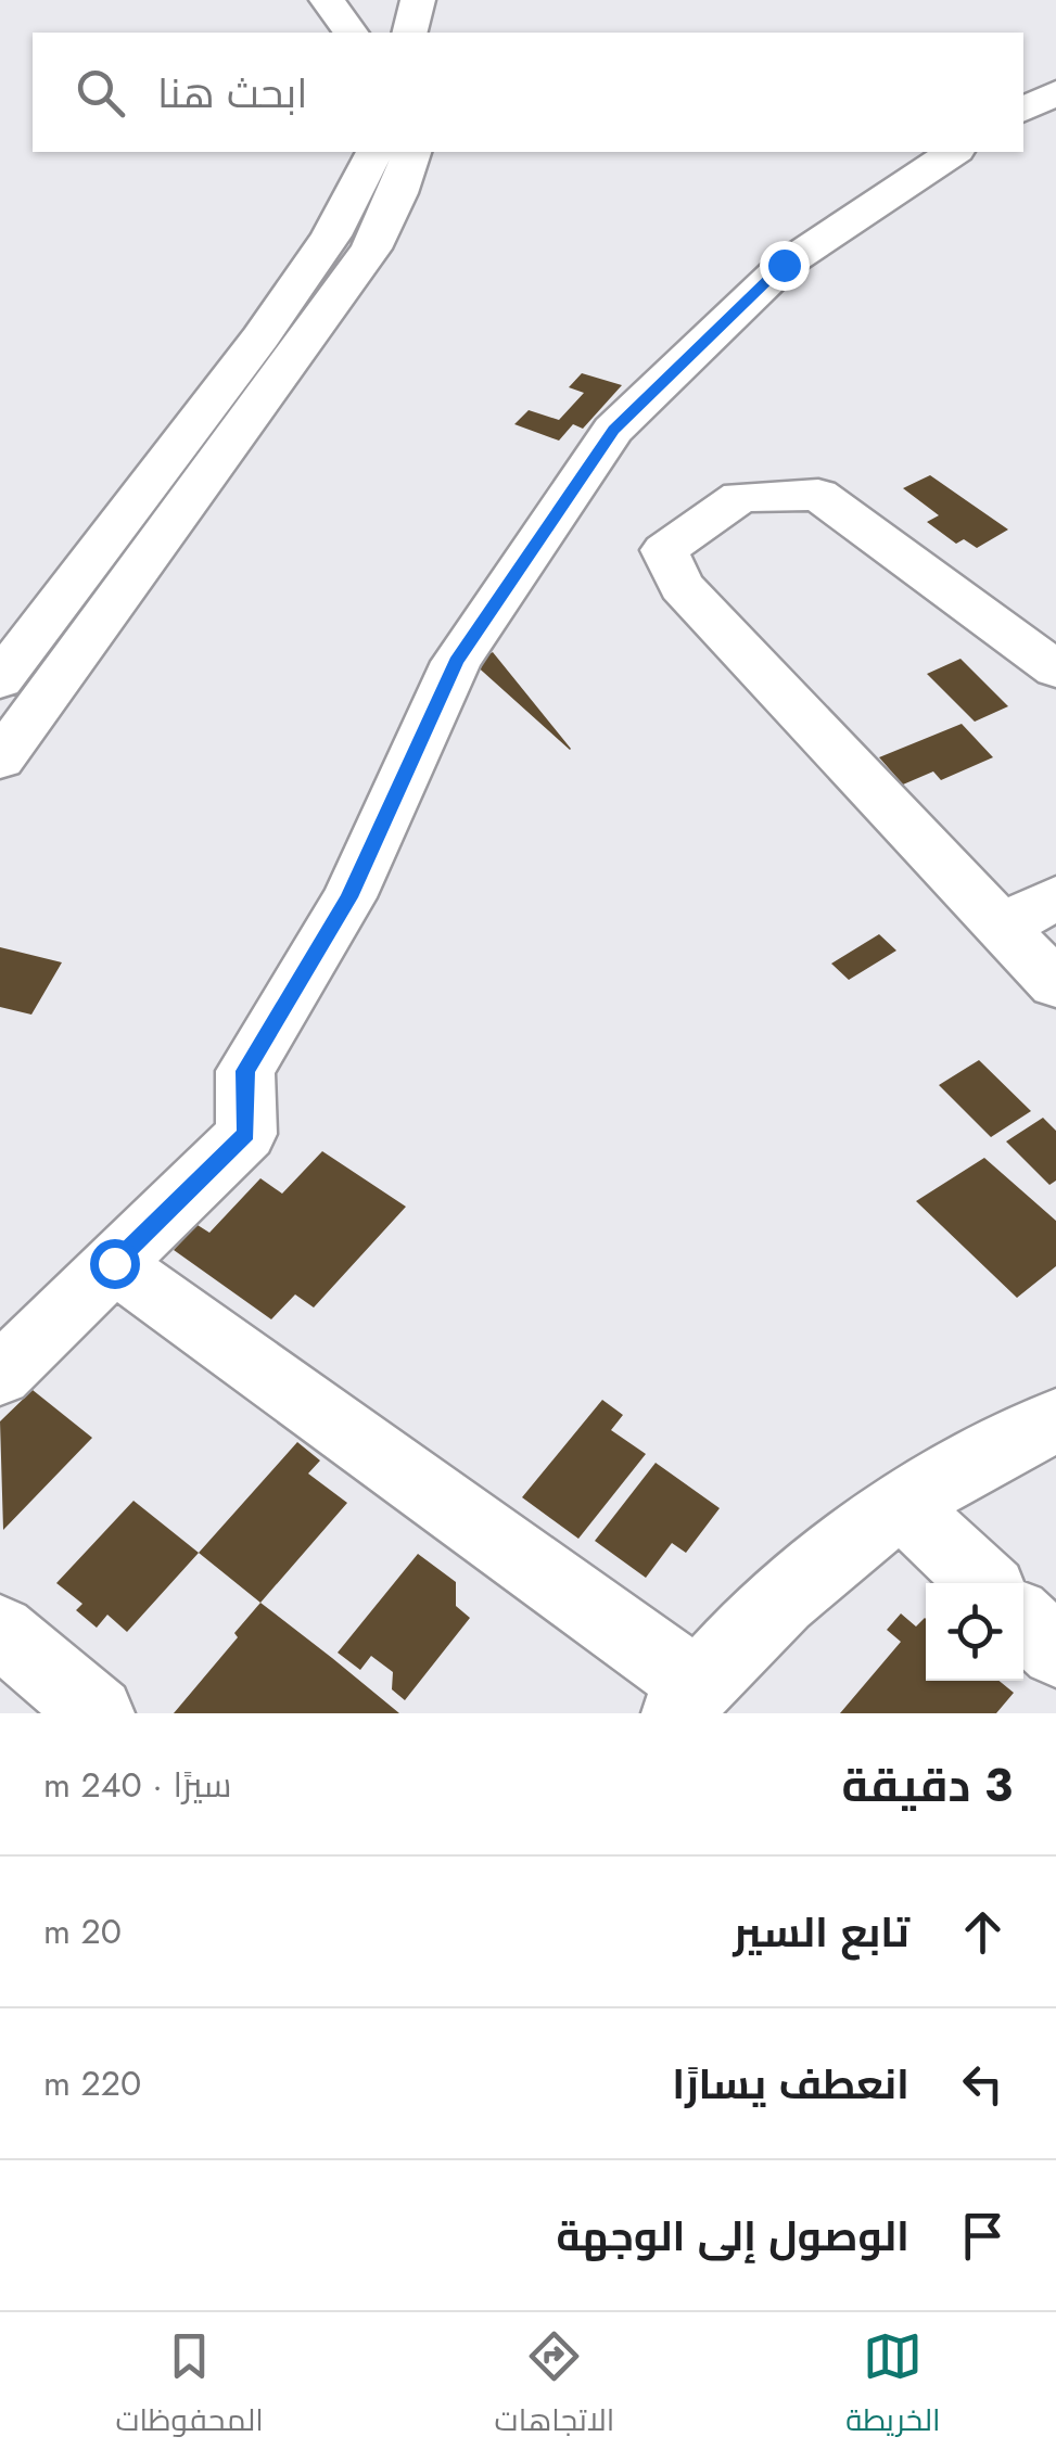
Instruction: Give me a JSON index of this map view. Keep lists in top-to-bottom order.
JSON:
{
  "page": {
    "search": "ابحث هنا",
    "heading": ["3 دقيقة", "سيرًا · 240 m"],
    "list": [
      ["تابع السير", "20 m"],
      ["انعطف يسارًا", "220 m"],
      "الوصول إلى الوجهة"
    ],
    "nav": ["الخريطة", "الاتجاهات", "المحفوظات"]
  }
}
